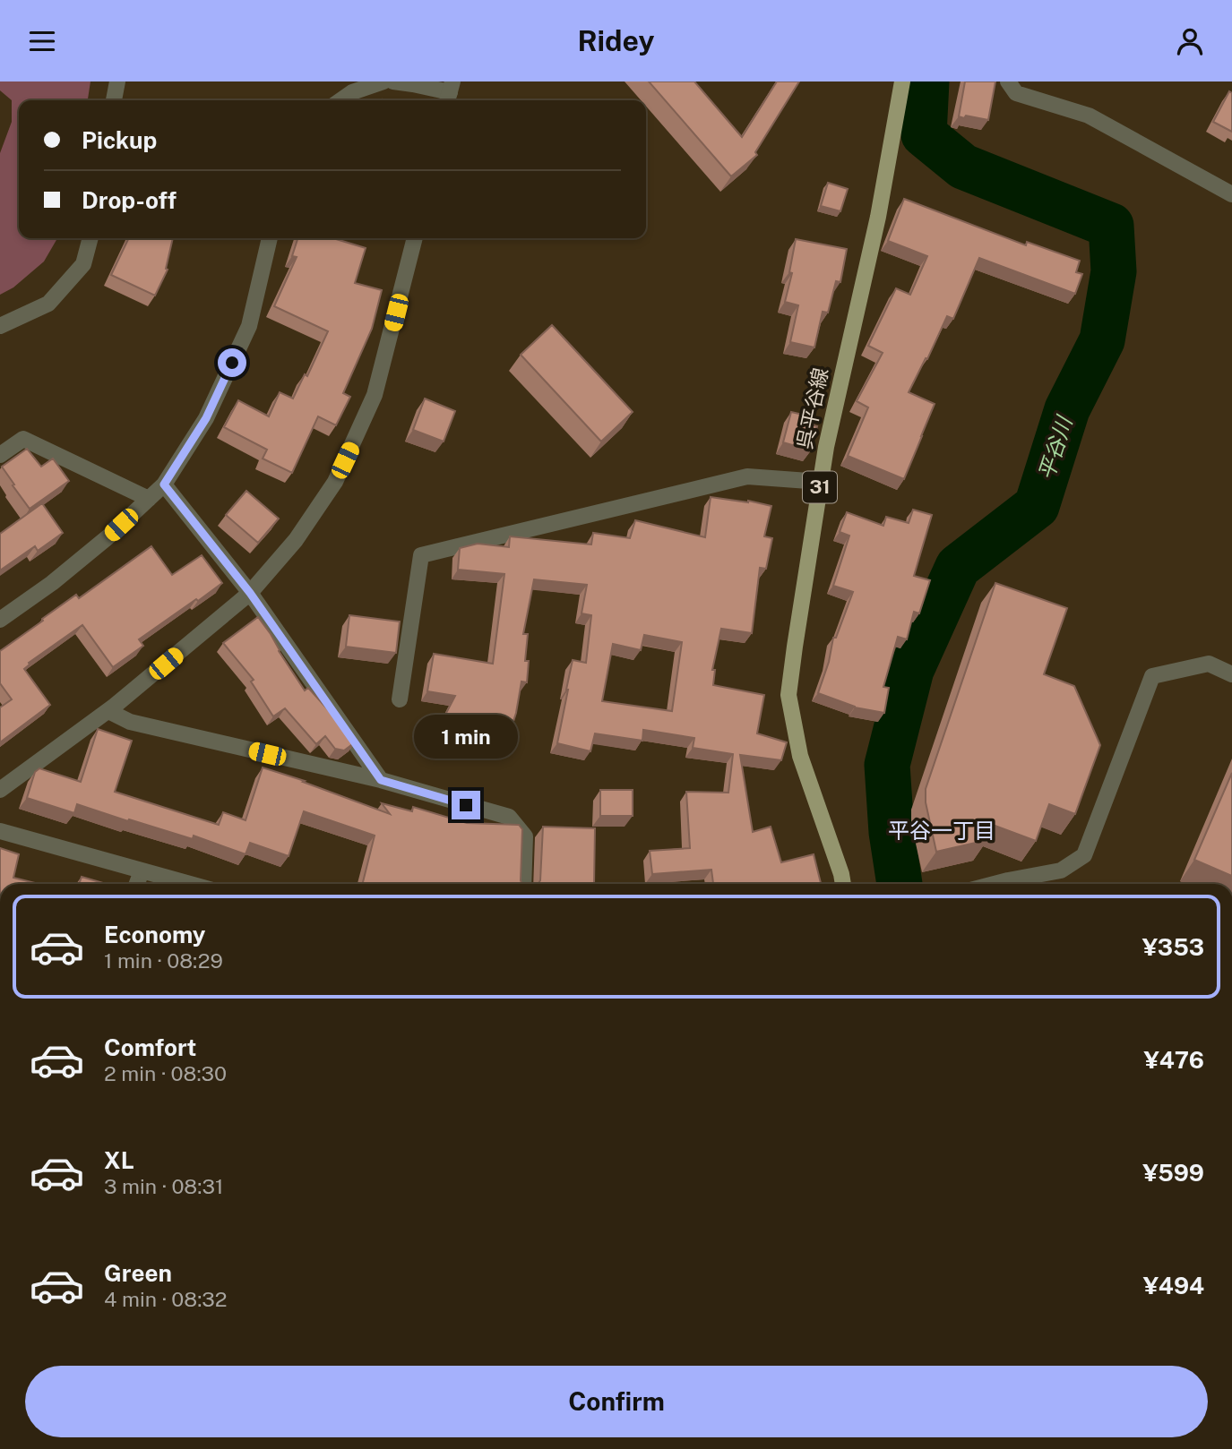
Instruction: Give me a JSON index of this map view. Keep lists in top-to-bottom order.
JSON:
{
  "streets": {
    "main road": ["呉平谷線", "31"]
  },
  "districts": ["平谷一丁目"],
  "water": ["平谷川"],
  "page": {
    "header": "Ridey",
    "banner": ["Pickup", "Drop-off"],
    "bubble": "1 min",
    "list": [
      {
        "name": "Economy",
        "note": "1 min · 08:29",
        "value": "¥353"
      },
      {
        "name": "Comfort",
        "note": "2 min · 08:30",
        "value": "¥476"
      },
      {
        "name": "XL",
        "note": "3 min · 08:31",
        "value": "¥599"
      },
      {
        "name": "Green",
        "note": "4 min · 08:32",
        "value": "¥494"
      }
    ],
    "buttons": "Confirm"
  }
}
